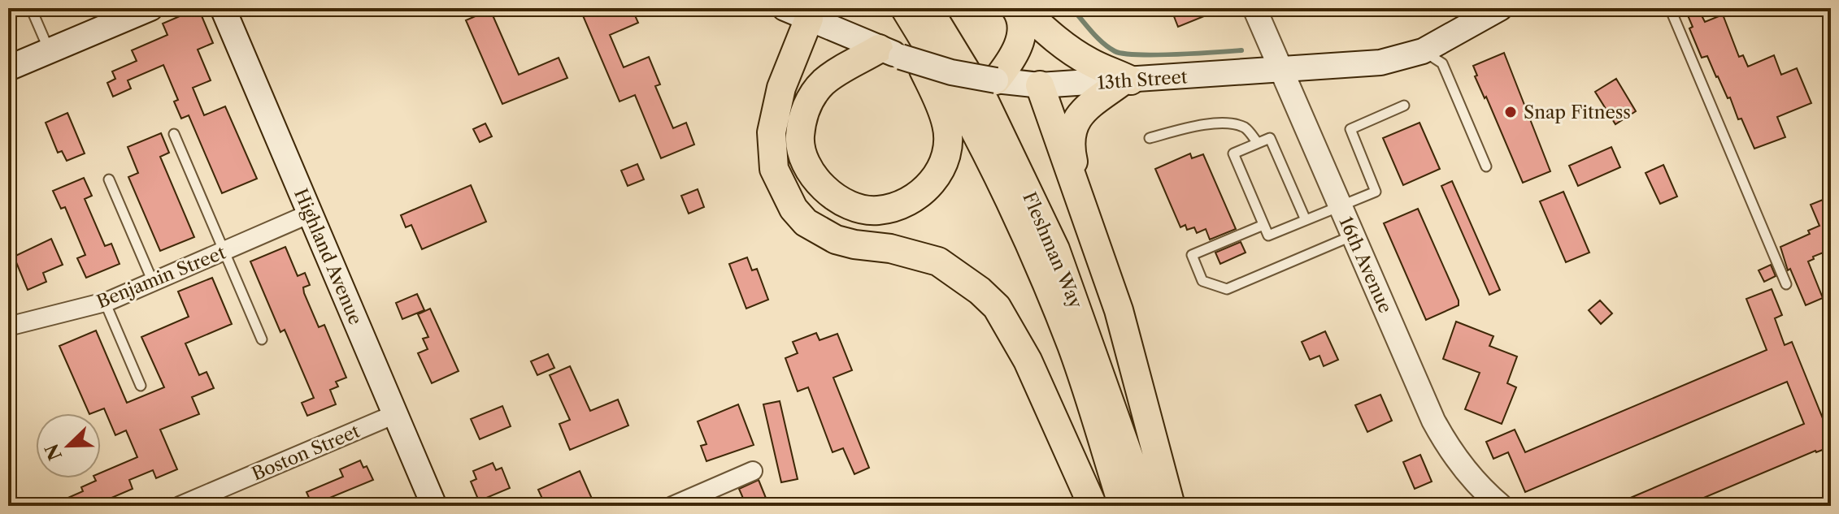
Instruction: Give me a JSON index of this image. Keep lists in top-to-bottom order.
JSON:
{
  "streets": {
    "main road": ["13th Street", "Fleshman Way", "Highland Avenue"],
    "street": ["16th Avenue", "Benjamin Street", "Boston Street"]
  },
  "crossings": [
    ["13th Street", "16th Avenue"],
    ["Highland Avenue", "Benjamin Street"],
    ["Highland Avenue", "Boston Street"]
  ],
  "places": ["Snap Fitness"],
  "north": "bottom left"
}
